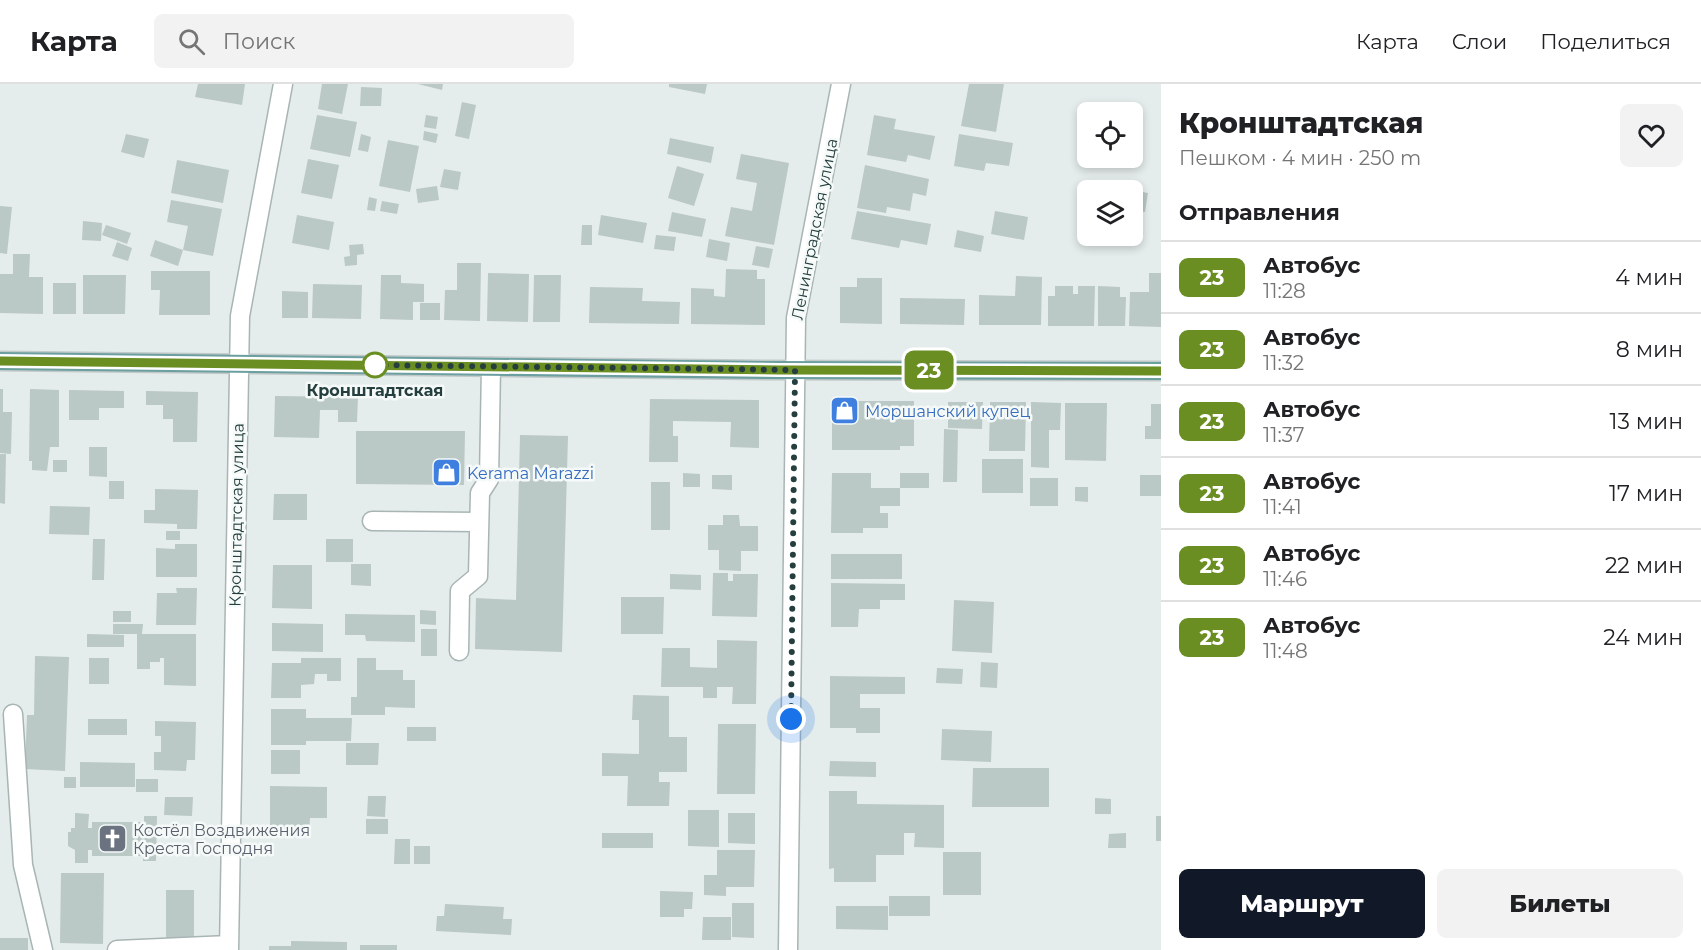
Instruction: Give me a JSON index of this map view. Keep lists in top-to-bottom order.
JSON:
{
  "streets": {
    "street": ["Ленинградская улица", "Кронштадтская улица"]
  },
  "places": {
    "other": ["Кронштадтская"],
    "shop": ["Моршанский купец", "Kerama Marazzi"],
    "church": ["Костёл Воздвижения Креста Господня"]
  },
  "lines": ["bus line 23"],
  "page": {
    "header": "Карта",
    "search": "Поиск",
    "nav": ["Карта", "Слои", "Поделиться"],
    "on_map": "23",
    "heading": [
      ["Кронштадтская", "Пешком · 4 мин · 250 m"],
      "Отправления"
    ],
    "list": [
      {
        "mark": "23",
        "name": "Автобус",
        "note": "11:28",
        "value": "4 мин"
      },
      {
        "mark": "23",
        "name": "Автобус",
        "note": "11:32",
        "value": "8 мин"
      },
      {
        "mark": "23",
        "name": "Автобус",
        "note": "11:37",
        "value": "13 мин"
      },
      {
        "mark": "23",
        "name": "Автобус",
        "note": "11:41",
        "value": "17 мин"
      },
      {
        "mark": "23",
        "name": "Автобус",
        "note": "11:46",
        "value": "22 мин"
      },
      {
        "mark": "23",
        "name": "Автобус",
        "note": "11:48",
        "value": "24 мин"
      }
    ],
    "buttons": ["Маршрут", "Билеты"]
  }
}
